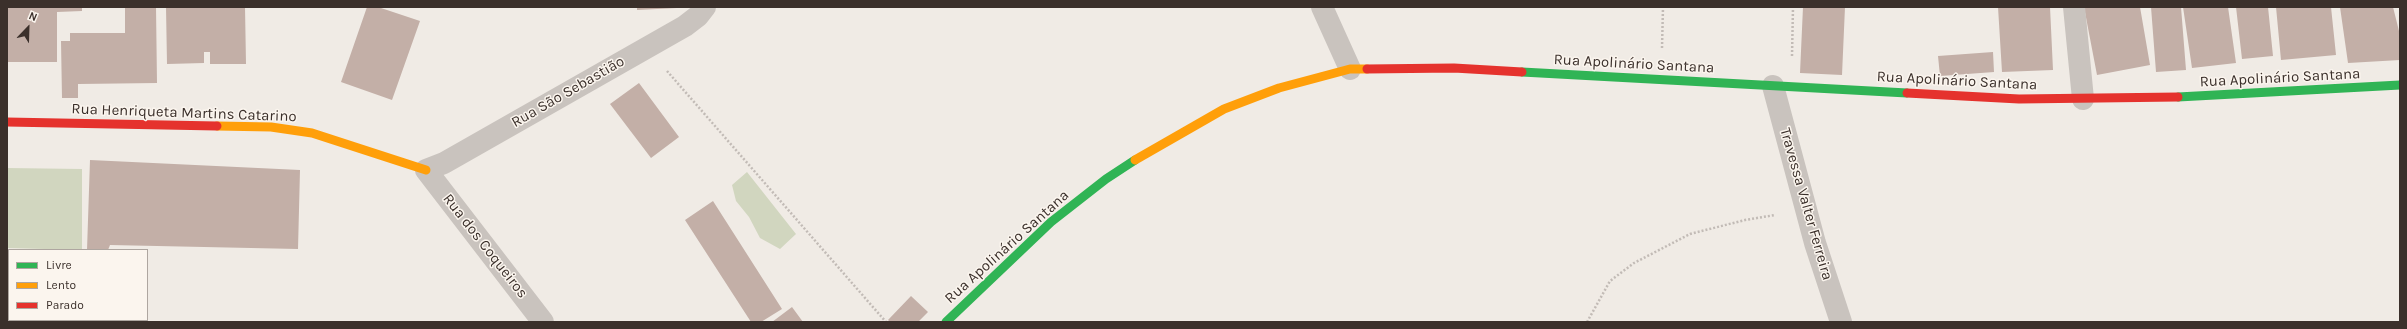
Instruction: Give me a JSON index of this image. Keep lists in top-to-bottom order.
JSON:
{
  "streets": {
    "street": [
      "Rua Apolinário Santana",
      "Rua São Sebastião",
      "Rua Henriqueta Martins Catarino",
      "Travessa Valter Ferreira",
      "Rua dos Coqueiros"
    ]
  },
  "crossings": [
    ["Rua Apolinário Santana", "Travessa Valter Ferreira"],
    ["Rua São Sebastião", "Rua Henriqueta Martins Catarino"],
    ["Rua São Sebastião", "Rua dos Coqueiros"],
    ["Rua Henriqueta Martins Catarino", "Rua dos Coqueiros"]
  ],
  "legend": ["Livre", "Lento", "Parado"],
  "north": "top right"
}
